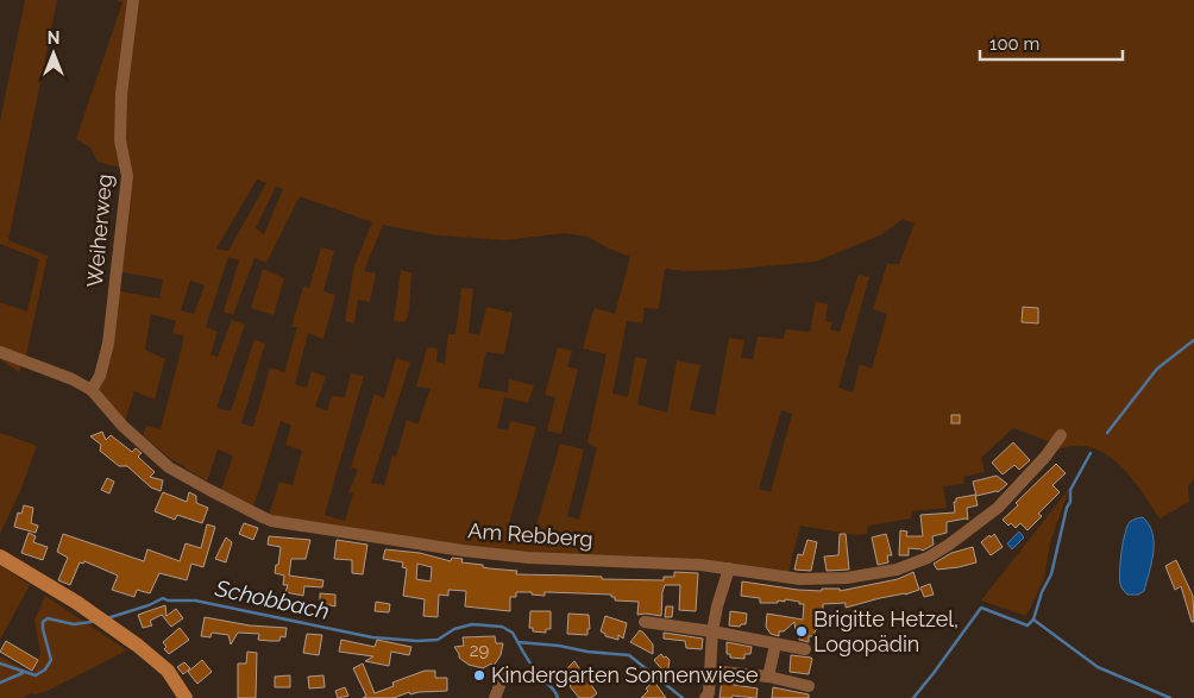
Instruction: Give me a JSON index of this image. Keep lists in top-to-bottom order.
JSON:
{
  "streets": {
    "street": ["Weiherweg", "Am Rebberg"]
  },
  "crossings": [
    ["Weiherweg", "Am Rebberg"]
  ],
  "water": ["Schobbach"],
  "places": ["Brigitte Hetzel, Logopädin", "Kindergarten Sonnenwiese"],
  "house_numbers": ["29"],
  "scale_bar": "100 m",
  "north": "top"
}
